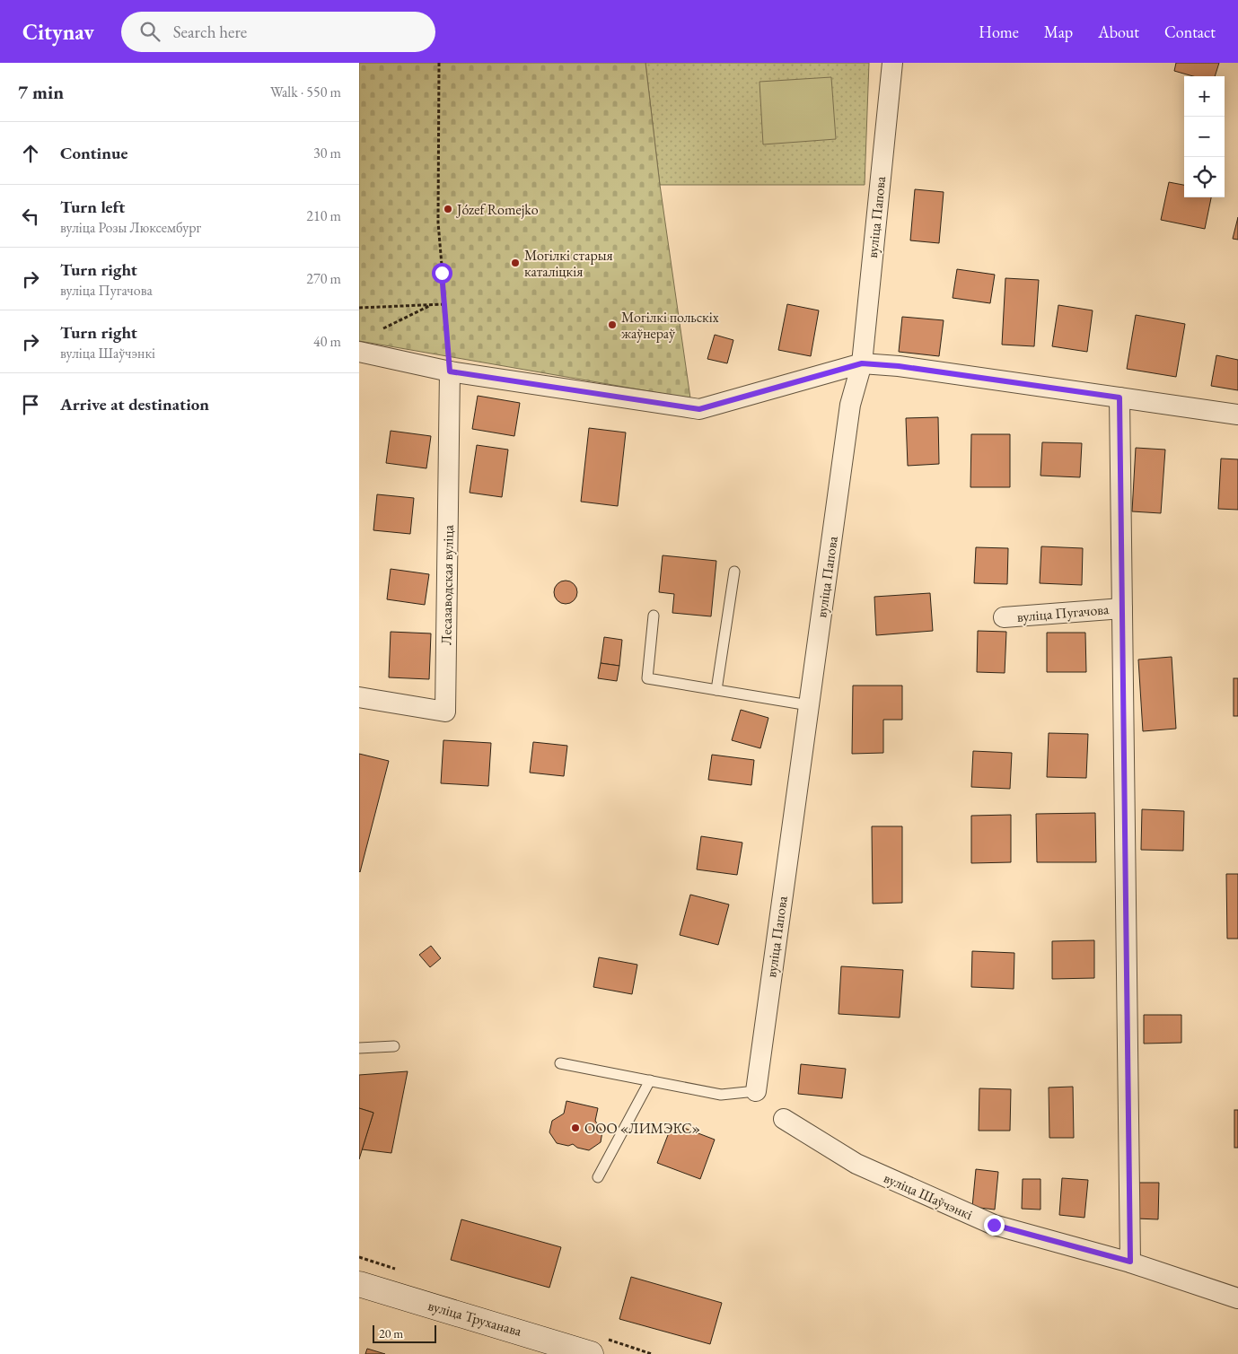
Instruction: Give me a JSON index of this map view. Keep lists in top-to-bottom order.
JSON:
{
  "streets": {
    "main road": ["вуліца Труханава"],
    "street": [
      "вуліца Папова",
      "Лесазаводская вуліца",
      "вуліца Пугачова",
      "вуліца Шаўчэнкі"
    ]
  },
  "crossings": [
    ["вуліца Пугачова", "вуліца Шаўчэнкі"]
  ],
  "places": [
    "Józef Romejko",
    "Могілкі старыя каталіцкія",
    "Могілкі польскіх жаўнераў",
    "ООО «ЛИМЭКС»"
  ],
  "scale_bar": "20 m",
  "page": {
    "header": "Citynav",
    "search": "Search here",
    "nav": [
      "Home",
      "Map",
      "About",
      "Contact"
    ],
    "heading": ["7 min", "Walk · 550 m"],
    "map_buttons": ["+", "−"],
    "list": [
      ["Continue", "30 m"],
      ["Turn left", "вуліца Розы Люксембург", "210 m"],
      ["Turn right", "вуліца Пугачова", "270 m"],
      ["Turn right", "вуліца Шаўчэнкі", "40 m"],
      "Arrive at destination"
    ],
    "scale": "20 m"
  }
}
